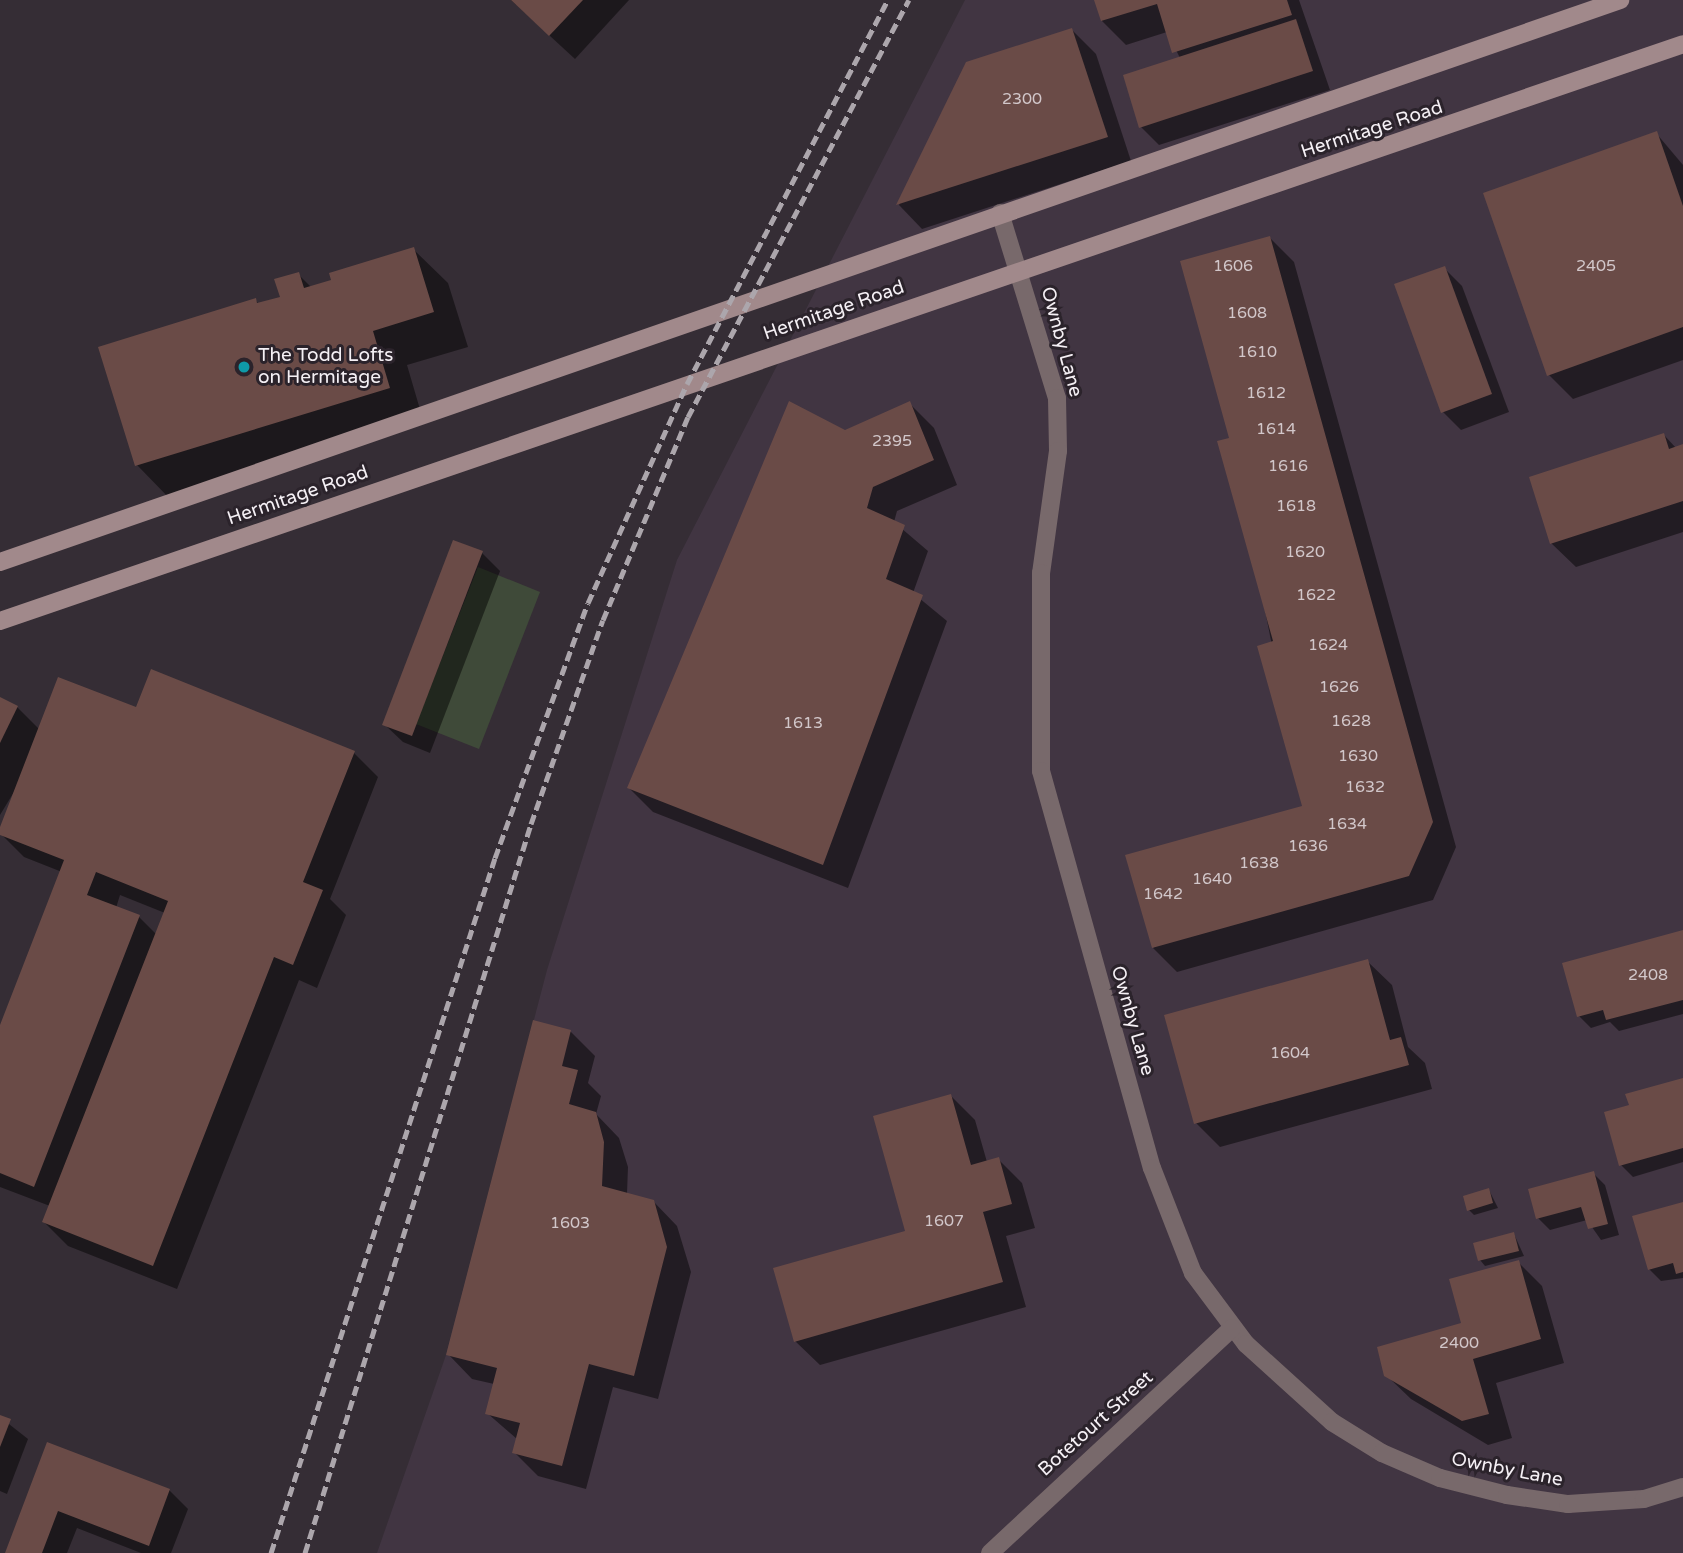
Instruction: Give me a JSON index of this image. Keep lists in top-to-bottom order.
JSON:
{
  "streets": {
    "street": ["Hermitage Road", "Ownby Lane", "Botetourt Street"]
  },
  "crossings": [
    ["Hermitage Road", "Ownby Lane"],
    ["Ownby Lane", "Botetourt Street"]
  ],
  "places": ["The Todd Lofts on Hermitage"],
  "house_numbers": [
    "2300",
    "1606",
    "2405",
    "1608",
    "1610",
    "1612",
    "1614",
    "2395",
    "1616",
    "1618",
    "1620",
    "1622",
    "1624",
    "1626",
    "1628",
    "1613",
    "1630",
    "1632",
    "1634",
    "1636",
    "1638",
    "1640",
    "1642",
    "2408",
    "1604",
    "1607",
    "1603",
    "2400"
  ]
}
